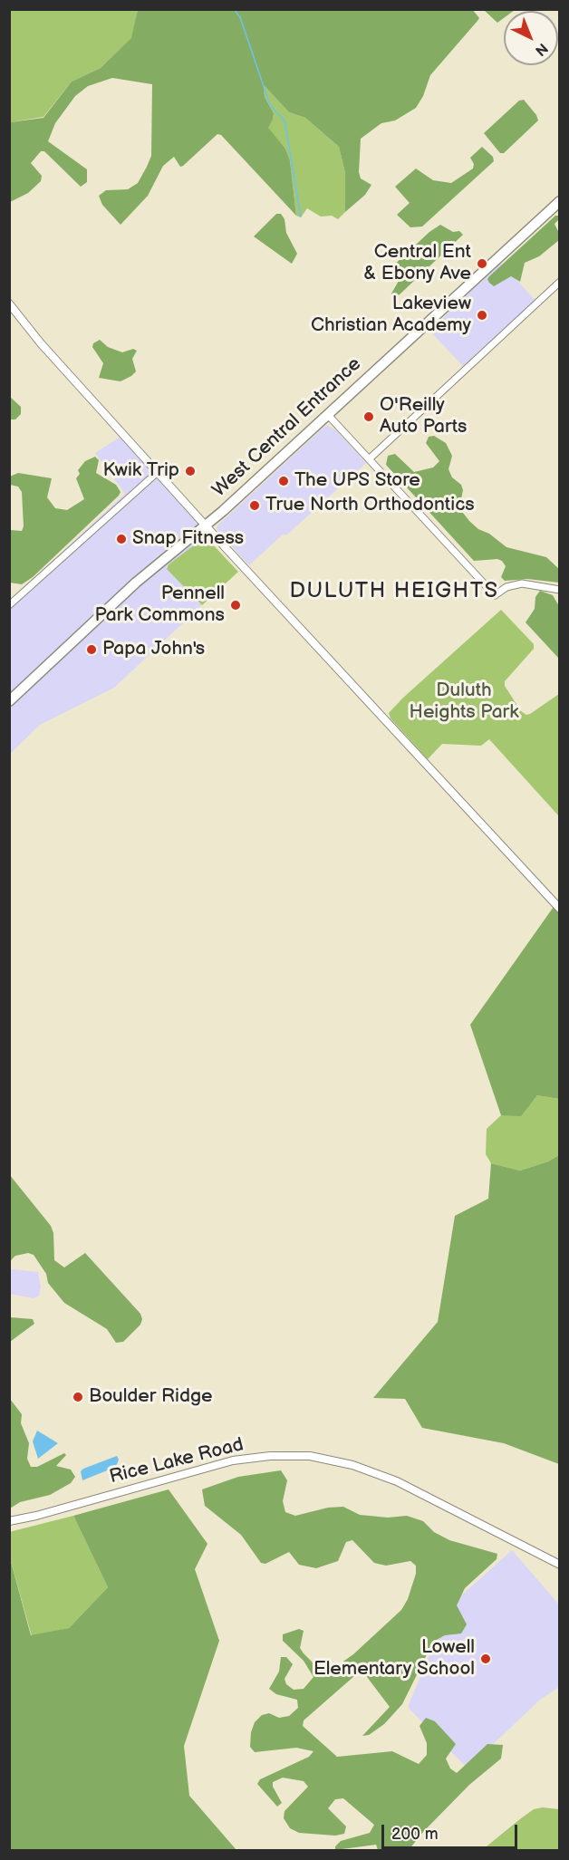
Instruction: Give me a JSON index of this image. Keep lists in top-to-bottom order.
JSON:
{
  "streets": {
    "highway": ["West Central Entrance"],
    "main road": ["Rice Lake Road"]
  },
  "districts": ["DULUTH HEIGHTS"],
  "parks": ["Duluth Heights Park"],
  "places": [
    "Central Ent & Ebony Ave",
    "Lakeview Christian Academy",
    "O'Reilly Auto Parts",
    "Kwik Trip",
    "The UPS Store",
    "True North Orthodontics",
    "Snap Fitness",
    "Pennell Park Commons",
    "Papa John's",
    "Boulder Ridge",
    "Lowell Elementary School"
  ],
  "scale_bar": "200 m",
  "north": "bottom right"
}
